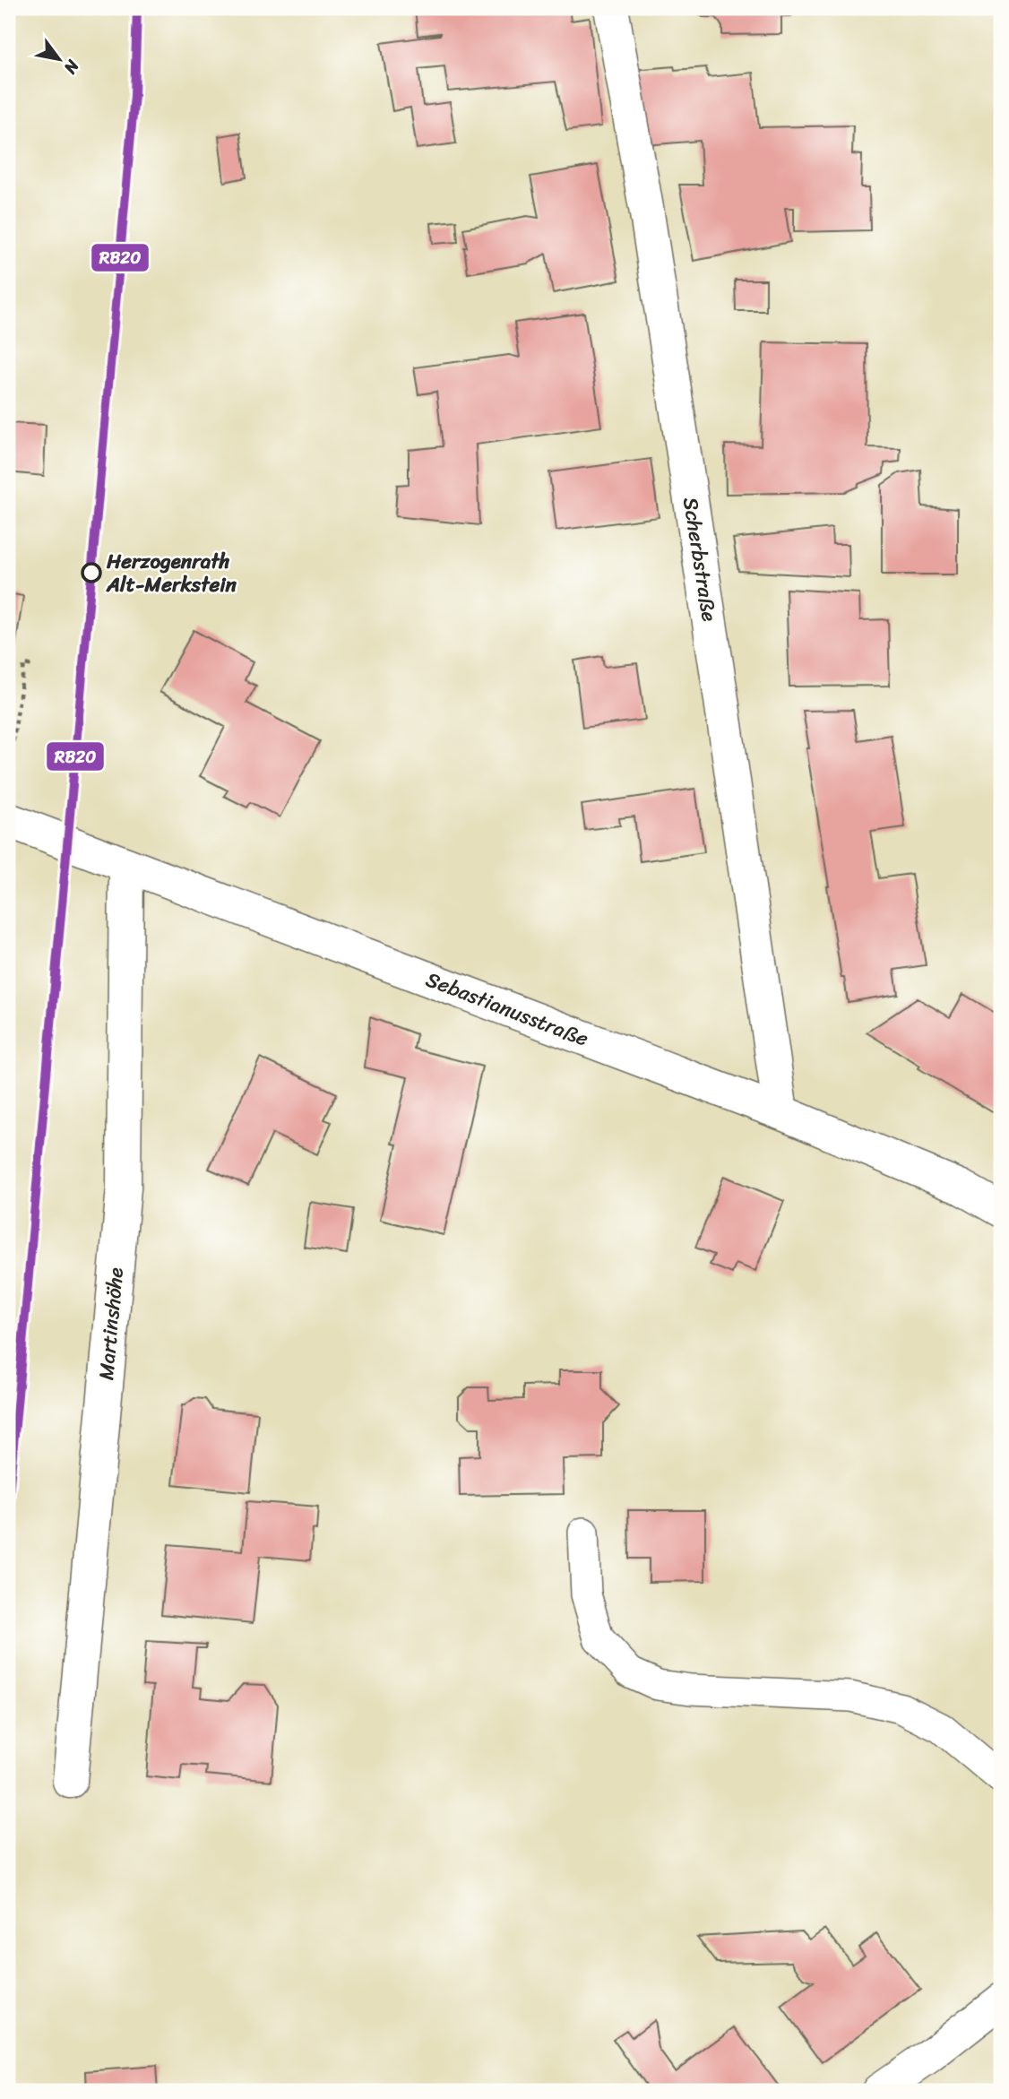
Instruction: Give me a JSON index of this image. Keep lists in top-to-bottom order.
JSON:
{
  "streets": {
    "street": ["Scherbstraße", "Sebastianusstraße", "Martinshöhe"]
  },
  "crossings": [
    ["Scherbstraße", "Sebastianusstraße"],
    ["Sebastianusstraße", "Martinshöhe"]
  ],
  "places": ["Herzogenrath Alt-Merkstein"],
  "lines": ["transit line RB20"],
  "north": "bottom right"
}
